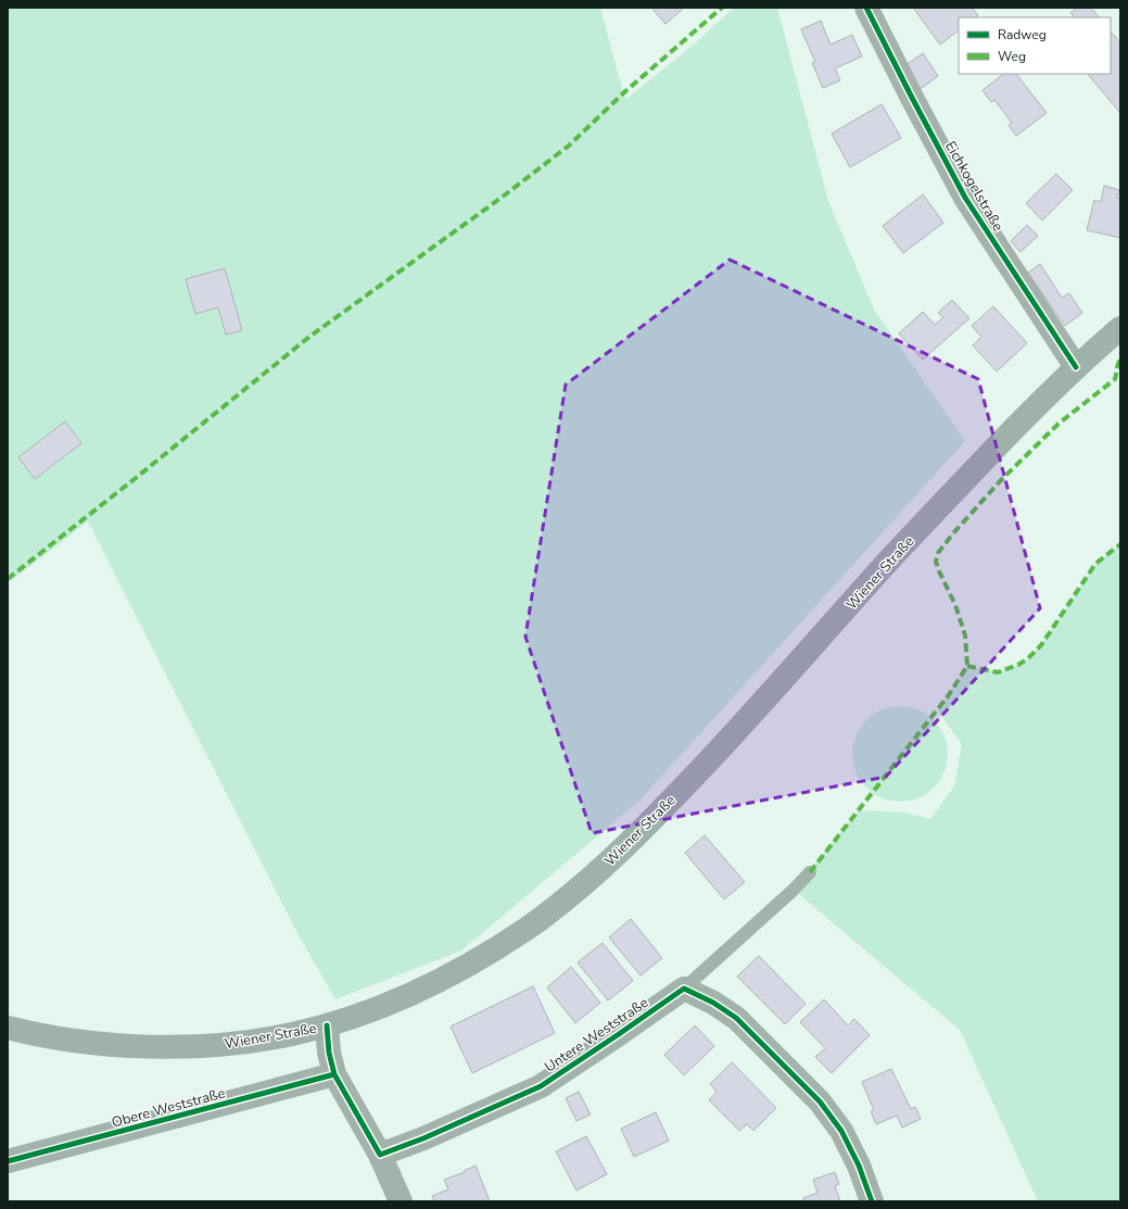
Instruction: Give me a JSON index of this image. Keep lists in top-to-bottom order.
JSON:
{
  "streets": {
    "main road": ["Wiener Straße"],
    "street": ["Eichkogelstraße", "Untere Weststraße", "Obere Weststraße"]
  },
  "crossings": [
    ["Eichkogelstraße", "Wiener Straße"]
  ],
  "legend": ["Radweg", "Weg"]
}
